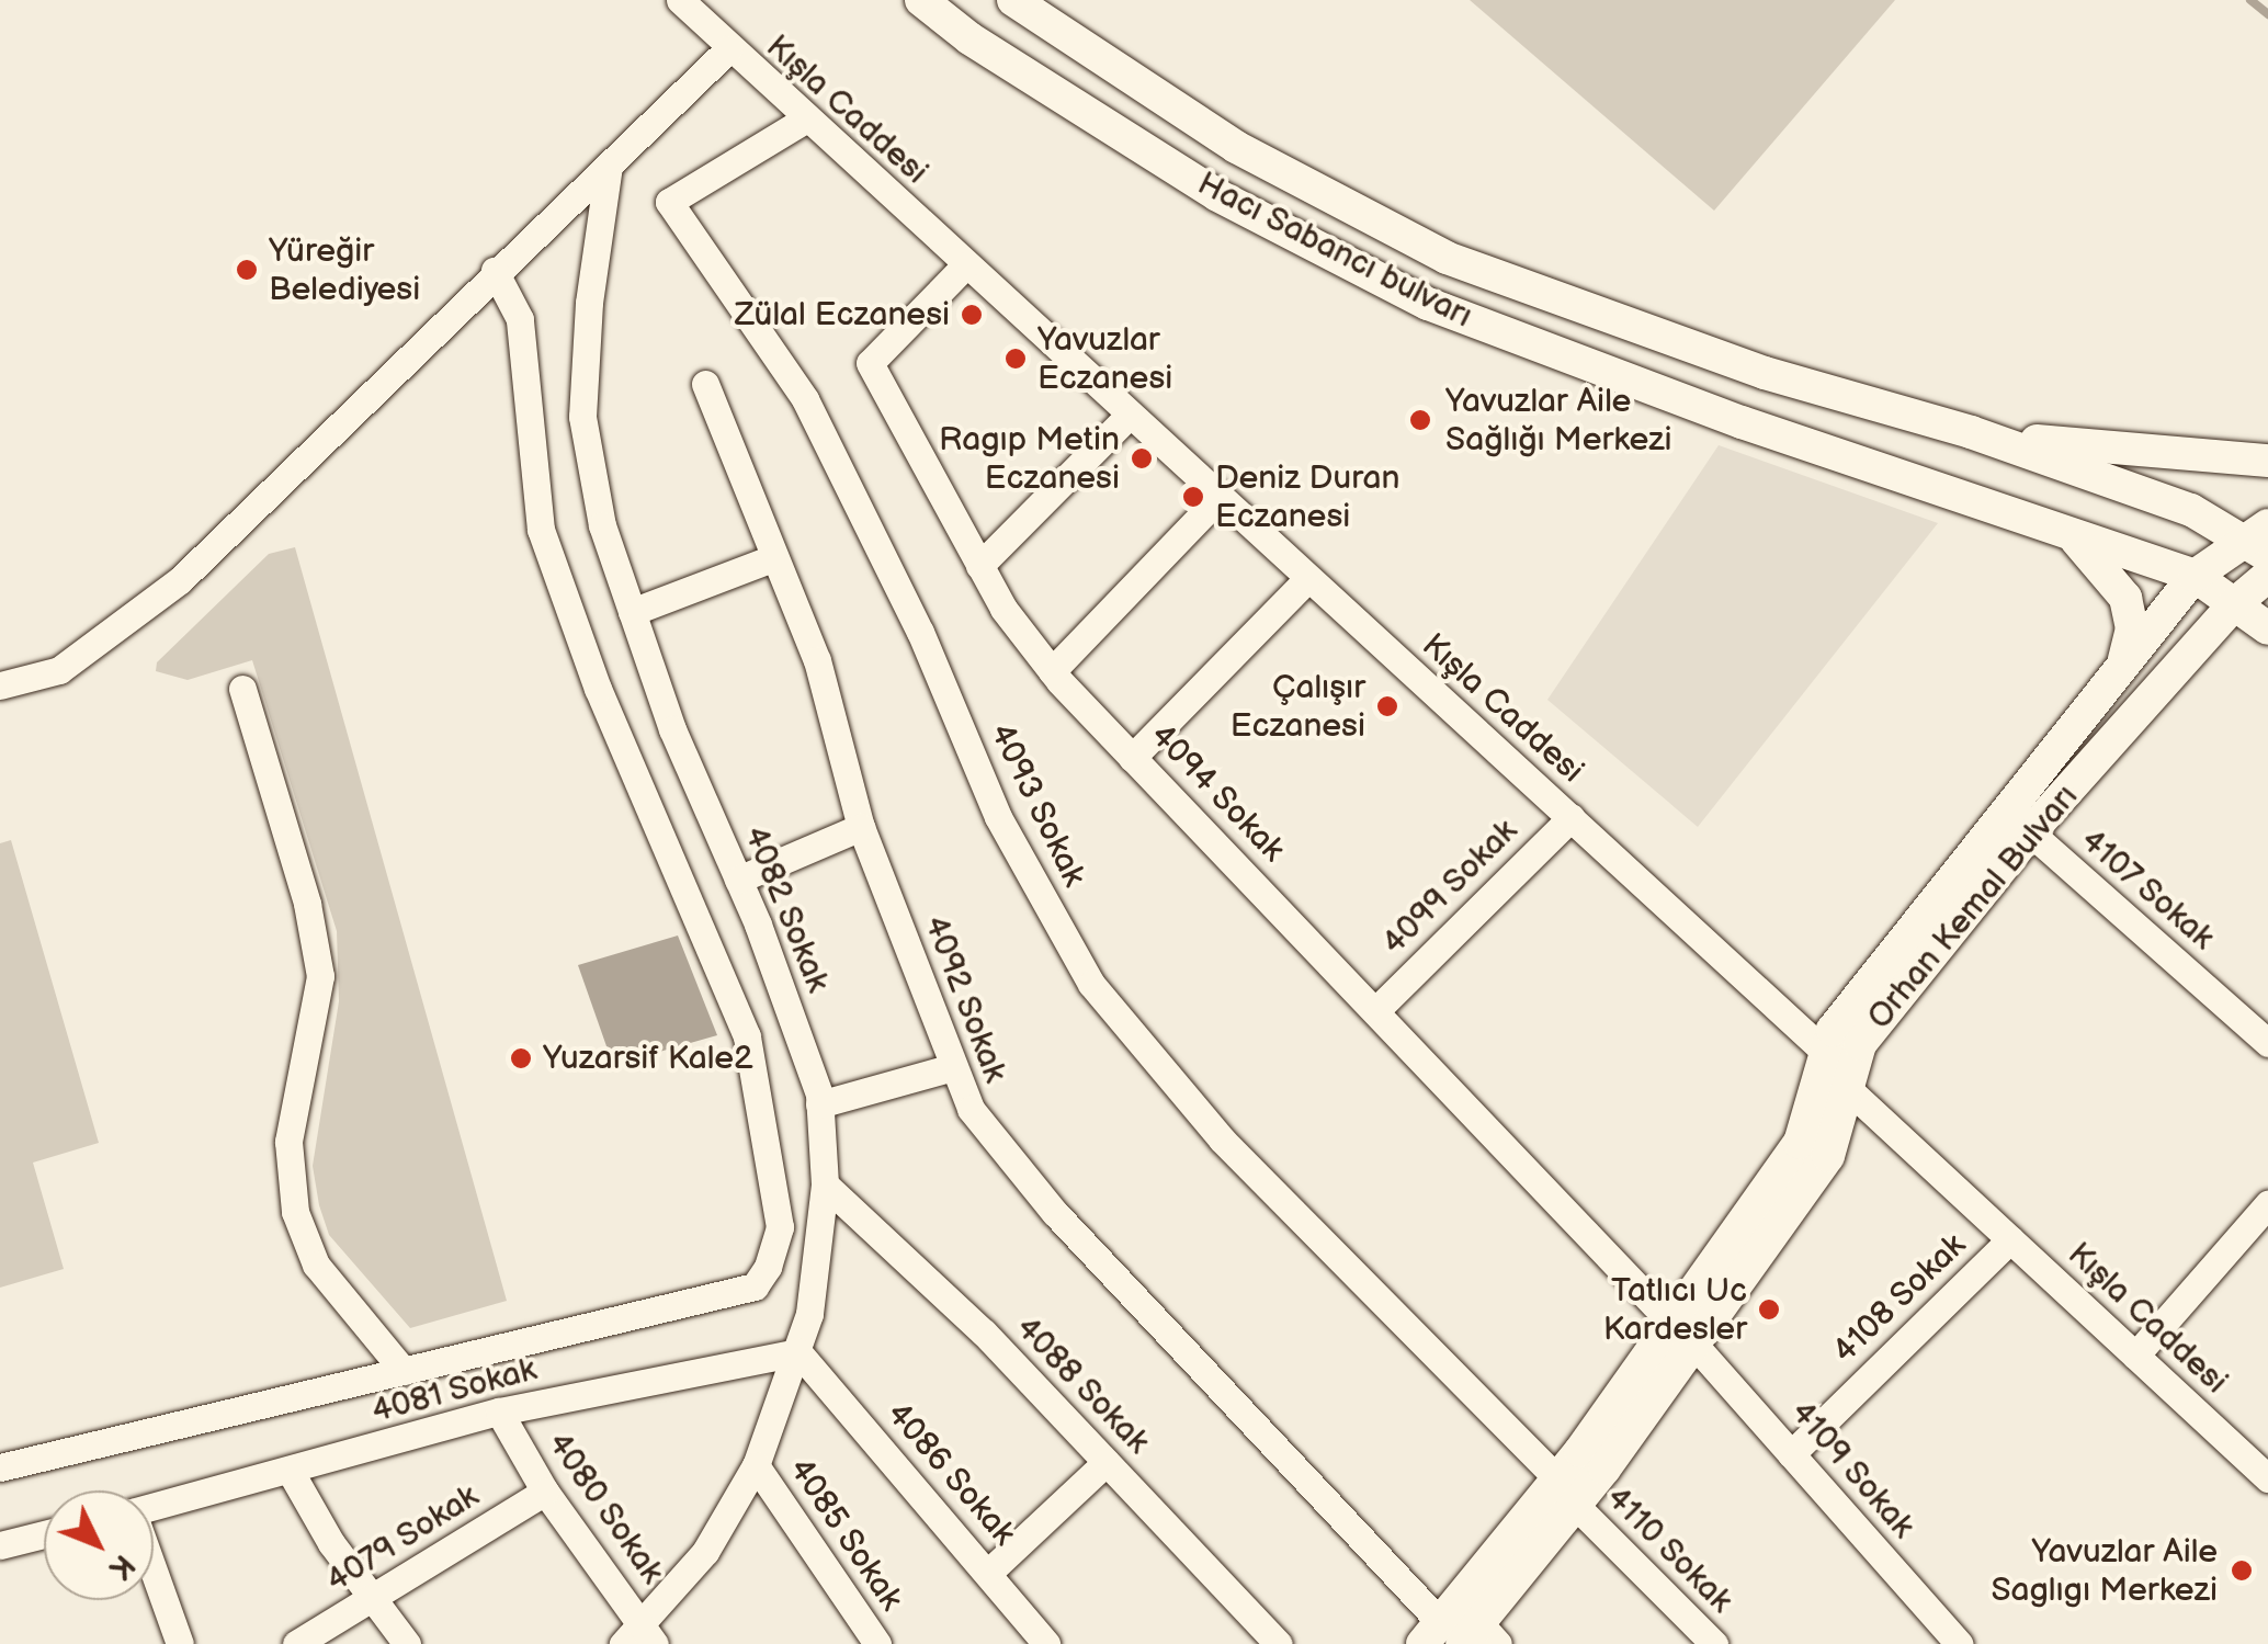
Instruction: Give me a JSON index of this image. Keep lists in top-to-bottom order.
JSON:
{
  "streets": {
    "main road": ["Hacı Sabancı bulvarı", "Orhan Kemal Bulvarı"],
    "street": [
      "Kışla Caddesi",
      "4094 Sokak",
      "4093 Sokak",
      "4099 Sokak",
      "4107 Sokak",
      "4082 Sokak",
      "4092 Sokak",
      "4108 Sokak",
      "4088 Sokak",
      "4081 Sokak",
      "4109 Sokak",
      "4086 Sokak",
      "4080 Sokak",
      "4085 Sokak",
      "4079 Sokak",
      "4110 Sokak"
    ]
  },
  "crossings": [
    ["Kışla Caddesi", "4094 Sokak"],
    ["Kışla Caddesi", "4093 Sokak"],
    ["Kışla Caddesi", "4099 Sokak"],
    ["Kışla Caddesi", "Orhan Kemal Bulvarı"],
    ["Kışla Caddesi", "4108 Sokak"],
    ["Hacı Sabancı bulvarı", "Orhan Kemal Bulvarı"],
    ["4094 Sokak", "4099 Sokak"],
    ["4094 Sokak", "Orhan Kemal Bulvarı"],
    ["4094 Sokak", "4109 Sokak"],
    ["4093 Sokak", "Orhan Kemal Bulvarı"],
    ["4093 Sokak", "4110 Sokak"],
    ["4107 Sokak", "Orhan Kemal Bulvarı"],
    ["Orhan Kemal Bulvarı", "4092 Sokak"],
    ["Orhan Kemal Bulvarı", "4109 Sokak"],
    ["Orhan Kemal Bulvarı", "4110 Sokak"],
    ["4082 Sokak", "4088 Sokak"],
    ["4082 Sokak", "4081 Sokak"],
    ["4082 Sokak", "4086 Sokak"],
    ["4082 Sokak", "4080 Sokak"],
    ["4082 Sokak", "4085 Sokak"],
    ["4108 Sokak", "4109 Sokak"],
    ["4081 Sokak", "4086 Sokak"],
    ["4081 Sokak", "4080 Sokak"],
    ["4080 Sokak", "4079 Sokak"]
  ],
  "places": [
    "Yüreğir Belediyesi",
    "Zülal Eczanesi",
    "Yavuzlar Eczanesi",
    "Yavuzlar Aile Sağlığı Merkezi",
    "Ragıp Metin Eczanesi",
    "Deniz Duran Eczanesi",
    "Çalışır Eczanesi",
    "Yuzarsif Kale2",
    "Tatlıcı Uc Kardesler",
    "Yavuzlar Aile Saglıgı Merkezi"
  ],
  "north": "bottom right"
}
